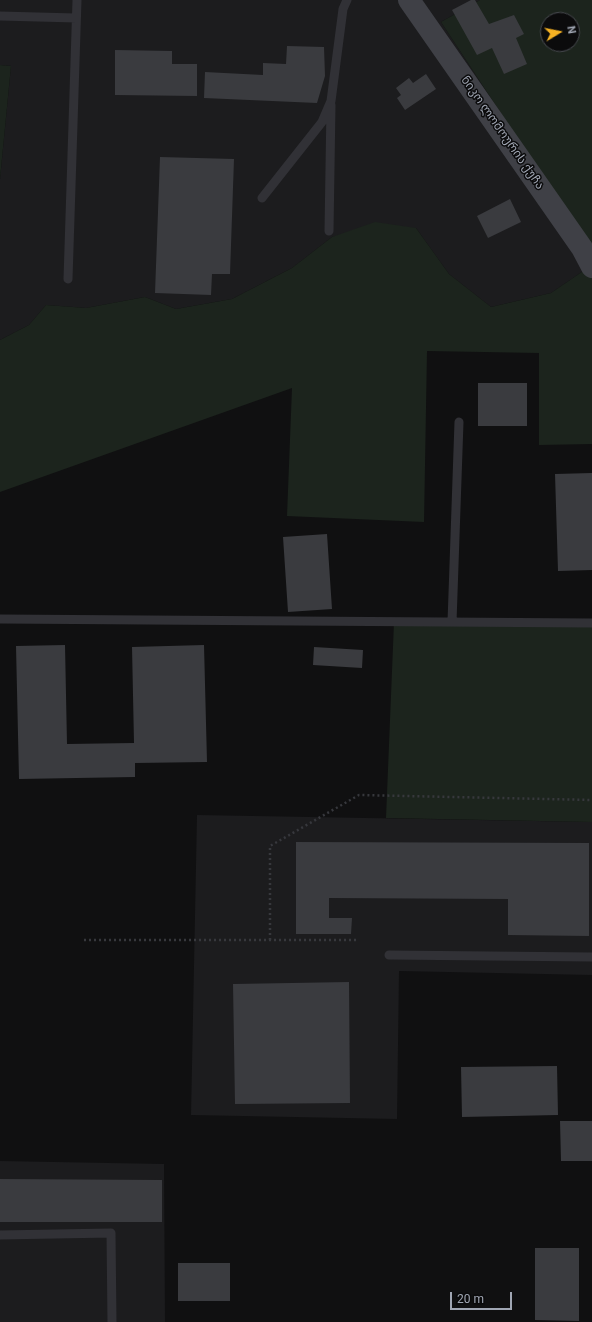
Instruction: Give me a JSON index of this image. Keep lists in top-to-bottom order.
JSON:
{
  "streets": {
    "street": ["ნიკო ლომოურის ქუჩა"]
  },
  "scale_bar": "20 m",
  "north": "right"
}
